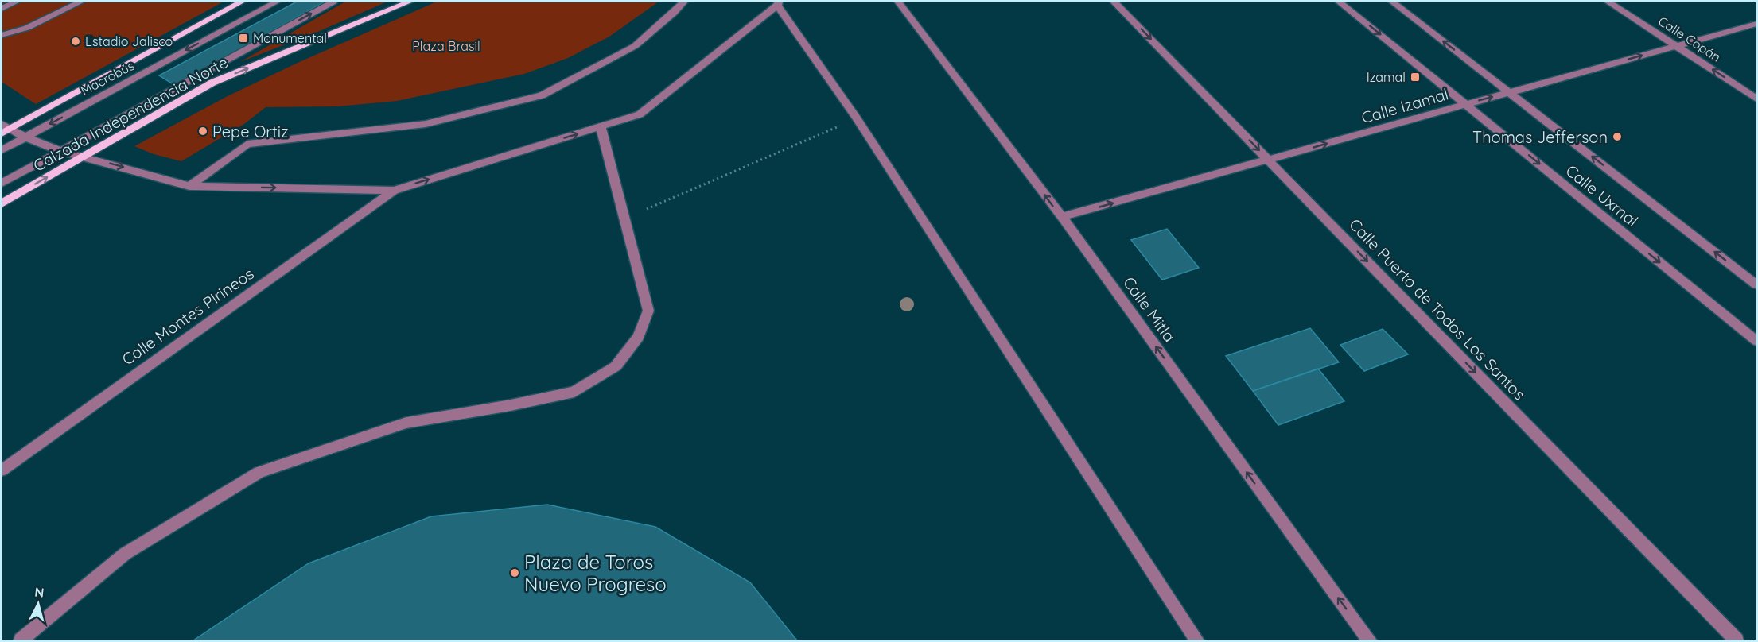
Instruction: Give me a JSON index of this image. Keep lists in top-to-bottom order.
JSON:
{
  "streets": {
    "main road": ["Calzada Independencia Norte"],
    "street": [
      "Calle Copán",
      "Macrobús",
      "Calle Izamal",
      "Calle Uxmal",
      "Calle Mitla",
      "Calle Puerto de Todos Los Santos",
      "Calle Montes Pirineos"
    ]
  },
  "crossings": [
    ["Calle Copán", "Calle Izamal"],
    ["Calle Izamal", "Calle Uxmal"],
    ["Calle Izamal", "Calle Mitla"],
    ["Calle Izamal", "Calle Puerto de Todos Los Santos"]
  ],
  "one_way": [
    "Calle Copán",
    "Calle Izamal",
    "Calle Mitla",
    "Calle Puerto de Todos Los Santos"
  ],
  "parks": ["Plaza Brasil"],
  "places": {
    "transit": ["Monumental", "Izamal"],
    "other": [
      "Estadio Jalisco",
      "Pepe Ortiz",
      "Thomas Jefferson",
      "Plaza de Toros Nuevo Progreso"
    ]
  },
  "north": "top"
}
